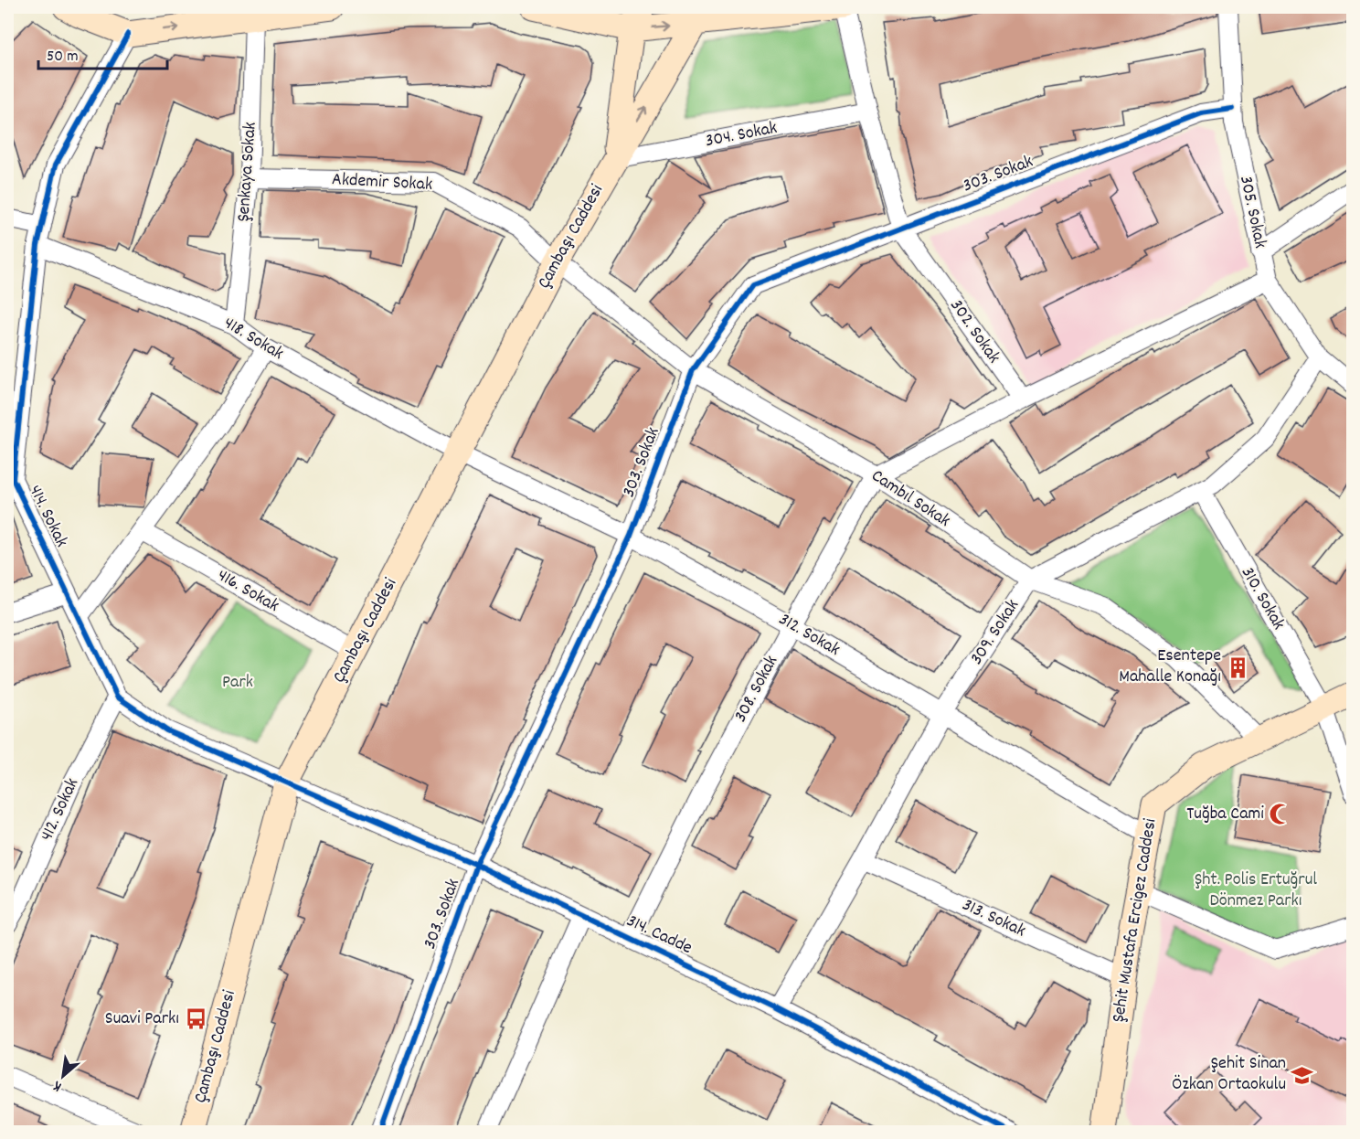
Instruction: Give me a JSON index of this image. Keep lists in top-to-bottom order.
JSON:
{
  "streets": {
    "main road": ["Çambaşı Caddesi", "Şehit Mustafa Ercigez Caddesi"],
    "street": [
      "304. Sokak",
      "Şenkaya Sokak",
      "303. Sokak",
      "Akdemir Sokak",
      "305. Sokak",
      "302. Sokak",
      "418. Sokak",
      "Cambıl Sokak",
      "414. Sokak",
      "416. Sokak",
      "310. Sokak",
      "309. Sokak",
      "312. Sokak",
      "308. Sokak",
      "412. Sokak",
      "313. Sokak",
      "314. Cadde"
    ]
  },
  "crossings": [
    ["304. Sokak", "Çambaşı Caddesi"],
    ["304. Sokak", "302. Sokak"],
    ["Şenkaya Sokak", "Akdemir Sokak"],
    ["Şenkaya Sokak", "418. Sokak"],
    ["303. Sokak", "305. Sokak"],
    ["303. Sokak", "302. Sokak"],
    ["303. Sokak", "Cambıl Sokak"],
    ["303. Sokak", "312. Sokak"],
    ["303. Sokak", "314. Cadde"],
    ["Akdemir Sokak", "Çambaşı Caddesi"],
    ["Akdemir Sokak", "Cambıl Sokak"],
    ["305. Sokak", "309. Sokak"],
    ["Çambaşı Caddesi", "418. Sokak"],
    ["Çambaşı Caddesi", "Cambıl Sokak"],
    ["Çambaşı Caddesi", "414. Sokak"],
    ["Çambaşı Caddesi", "416. Sokak"],
    ["Çambaşı Caddesi", "312. Sokak"],
    ["Çambaşı Caddesi", "314. Cadde"],
    ["418. Sokak", "414. Sokak"],
    ["418. Sokak", "312. Sokak"],
    ["Cambıl Sokak", "309. Sokak"],
    ["Cambıl Sokak", "308. Sokak"],
    ["Cambıl Sokak", "Şehit Mustafa Ercigez Caddesi"],
    ["414. Sokak", "412. Sokak"],
    ["414. Sokak", "314. Cadde"],
    ["310. Sokak", "309. Sokak"],
    ["310. Sokak", "Şehit Mustafa Ercigez Caddesi"],
    ["309. Sokak", "312. Sokak"],
    ["309. Sokak", "313. Sokak"],
    ["309. Sokak", "314. Cadde"],
    ["312. Sokak", "308. Sokak"],
    ["312. Sokak", "Şehit Mustafa Ercigez Caddesi"],
    ["308. Sokak", "314. Cadde"],
    ["313. Sokak", "Şehit Mustafa Ercigez Caddesi"]
  ],
  "parks": ["Park", "Şht. Polis Ertuğrul Dönmez Parkı"],
  "places": {
    "building": ["Esentepe Mahalle Konağı"],
    "mosque": ["Tuğba Cami"],
    "bus stop": ["Suavi Parkı"],
    "school or university": ["Şehit Sinan Özkan Ortaokulu"]
  },
  "scale_bar": "50 m",
  "north": "bottom left"
}
